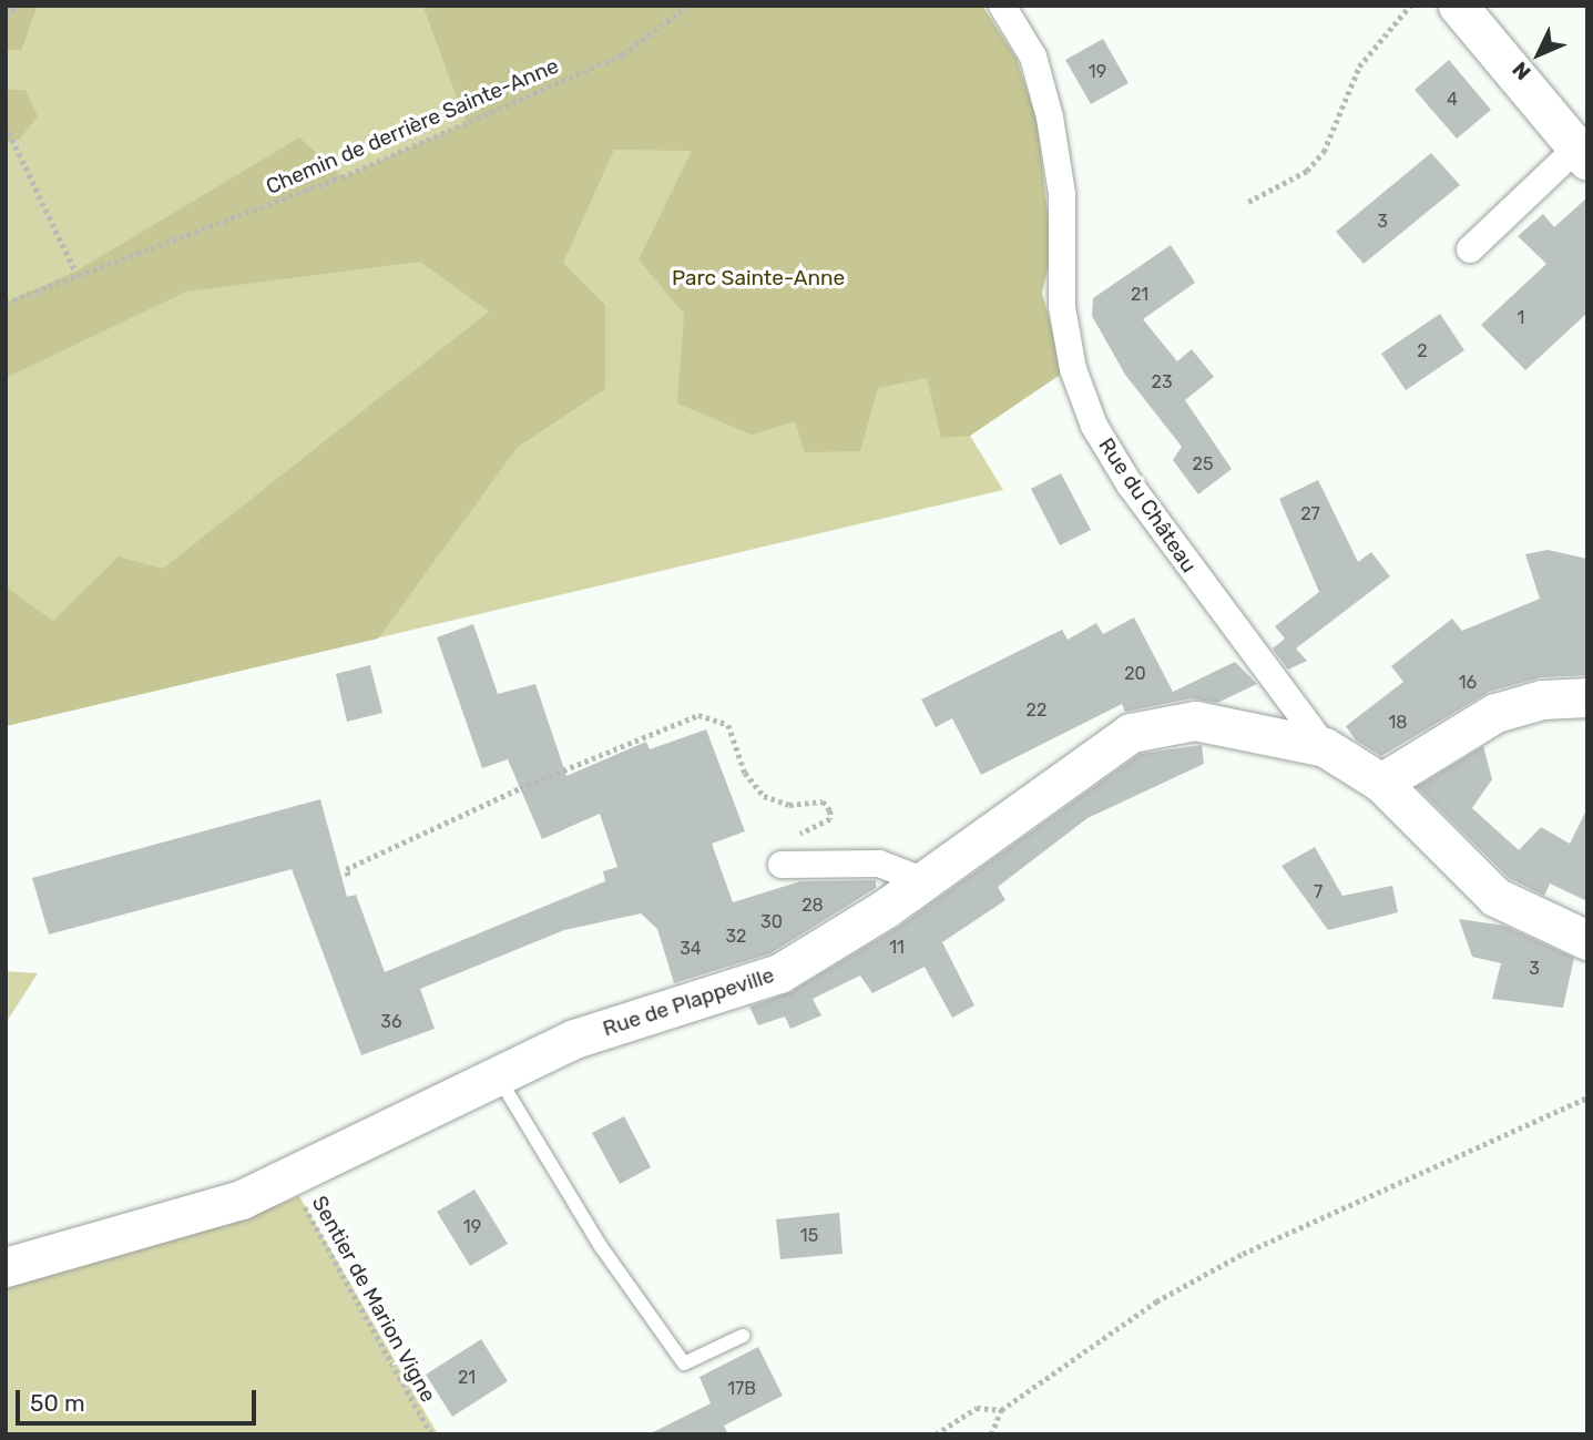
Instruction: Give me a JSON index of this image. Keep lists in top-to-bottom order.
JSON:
{
  "streets": {
    "street": ["Rue du Château", "Rue de Plappeville"],
    "path": ["Chemin de derrière Sainte-Anne", "Sentier de Marion Vigne"]
  },
  "crossings": [
    ["Rue du Château", "Rue de Plappeville"],
    ["Rue de Plappeville", "Sentier de Marion Vigne"]
  ],
  "parks": ["Parc Sainte-Anne"],
  "house_numbers": [
    "19",
    "4",
    "3",
    "21",
    "1",
    "2",
    "23",
    "25",
    "27",
    "20",
    "16",
    "22",
    "18",
    "7",
    "28",
    "30",
    "32",
    "11",
    "34",
    "3",
    "36",
    "19",
    "15",
    "21",
    "17B"
  ],
  "scale_bar": "50 m",
  "north": "bottom left"
}
